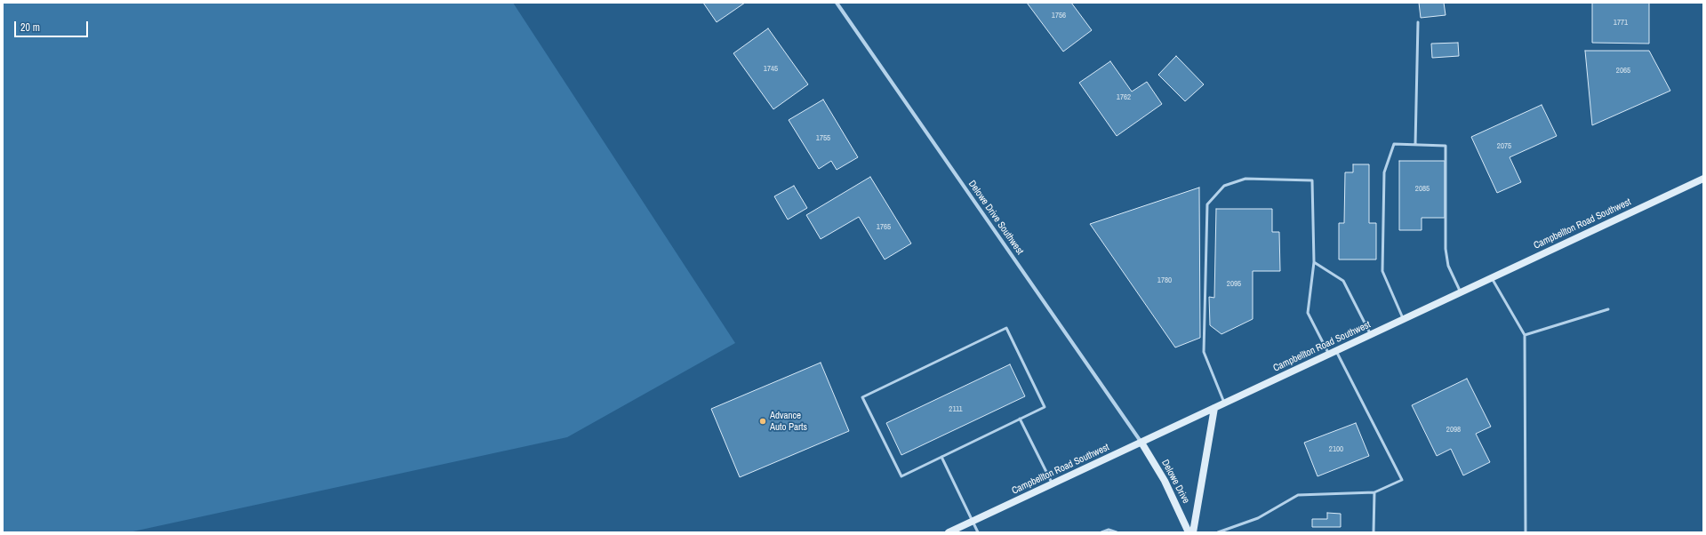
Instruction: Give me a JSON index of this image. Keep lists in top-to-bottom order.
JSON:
{
  "streets": {
    "main road": ["Campbellton Road Southwest", "Delowe Drive"],
    "street": ["Delowe Drive Southwest"]
  },
  "crossings": [
    ["Delowe Drive Southwest", "Campbellton Road Southwest"],
    ["Delowe Drive Southwest", "Delowe Drive"],
    ["Campbellton Road Southwest", "Delowe Drive"]
  ],
  "places": ["Advance Auto Parts"],
  "house_numbers": [
    "1756",
    "1771",
    "1745",
    "2065",
    "1762",
    "1755",
    "2075",
    "2085",
    "1765",
    "1780",
    "2095",
    "2111",
    "2098",
    "2100"
  ],
  "scale_bar": "20 m"
}
